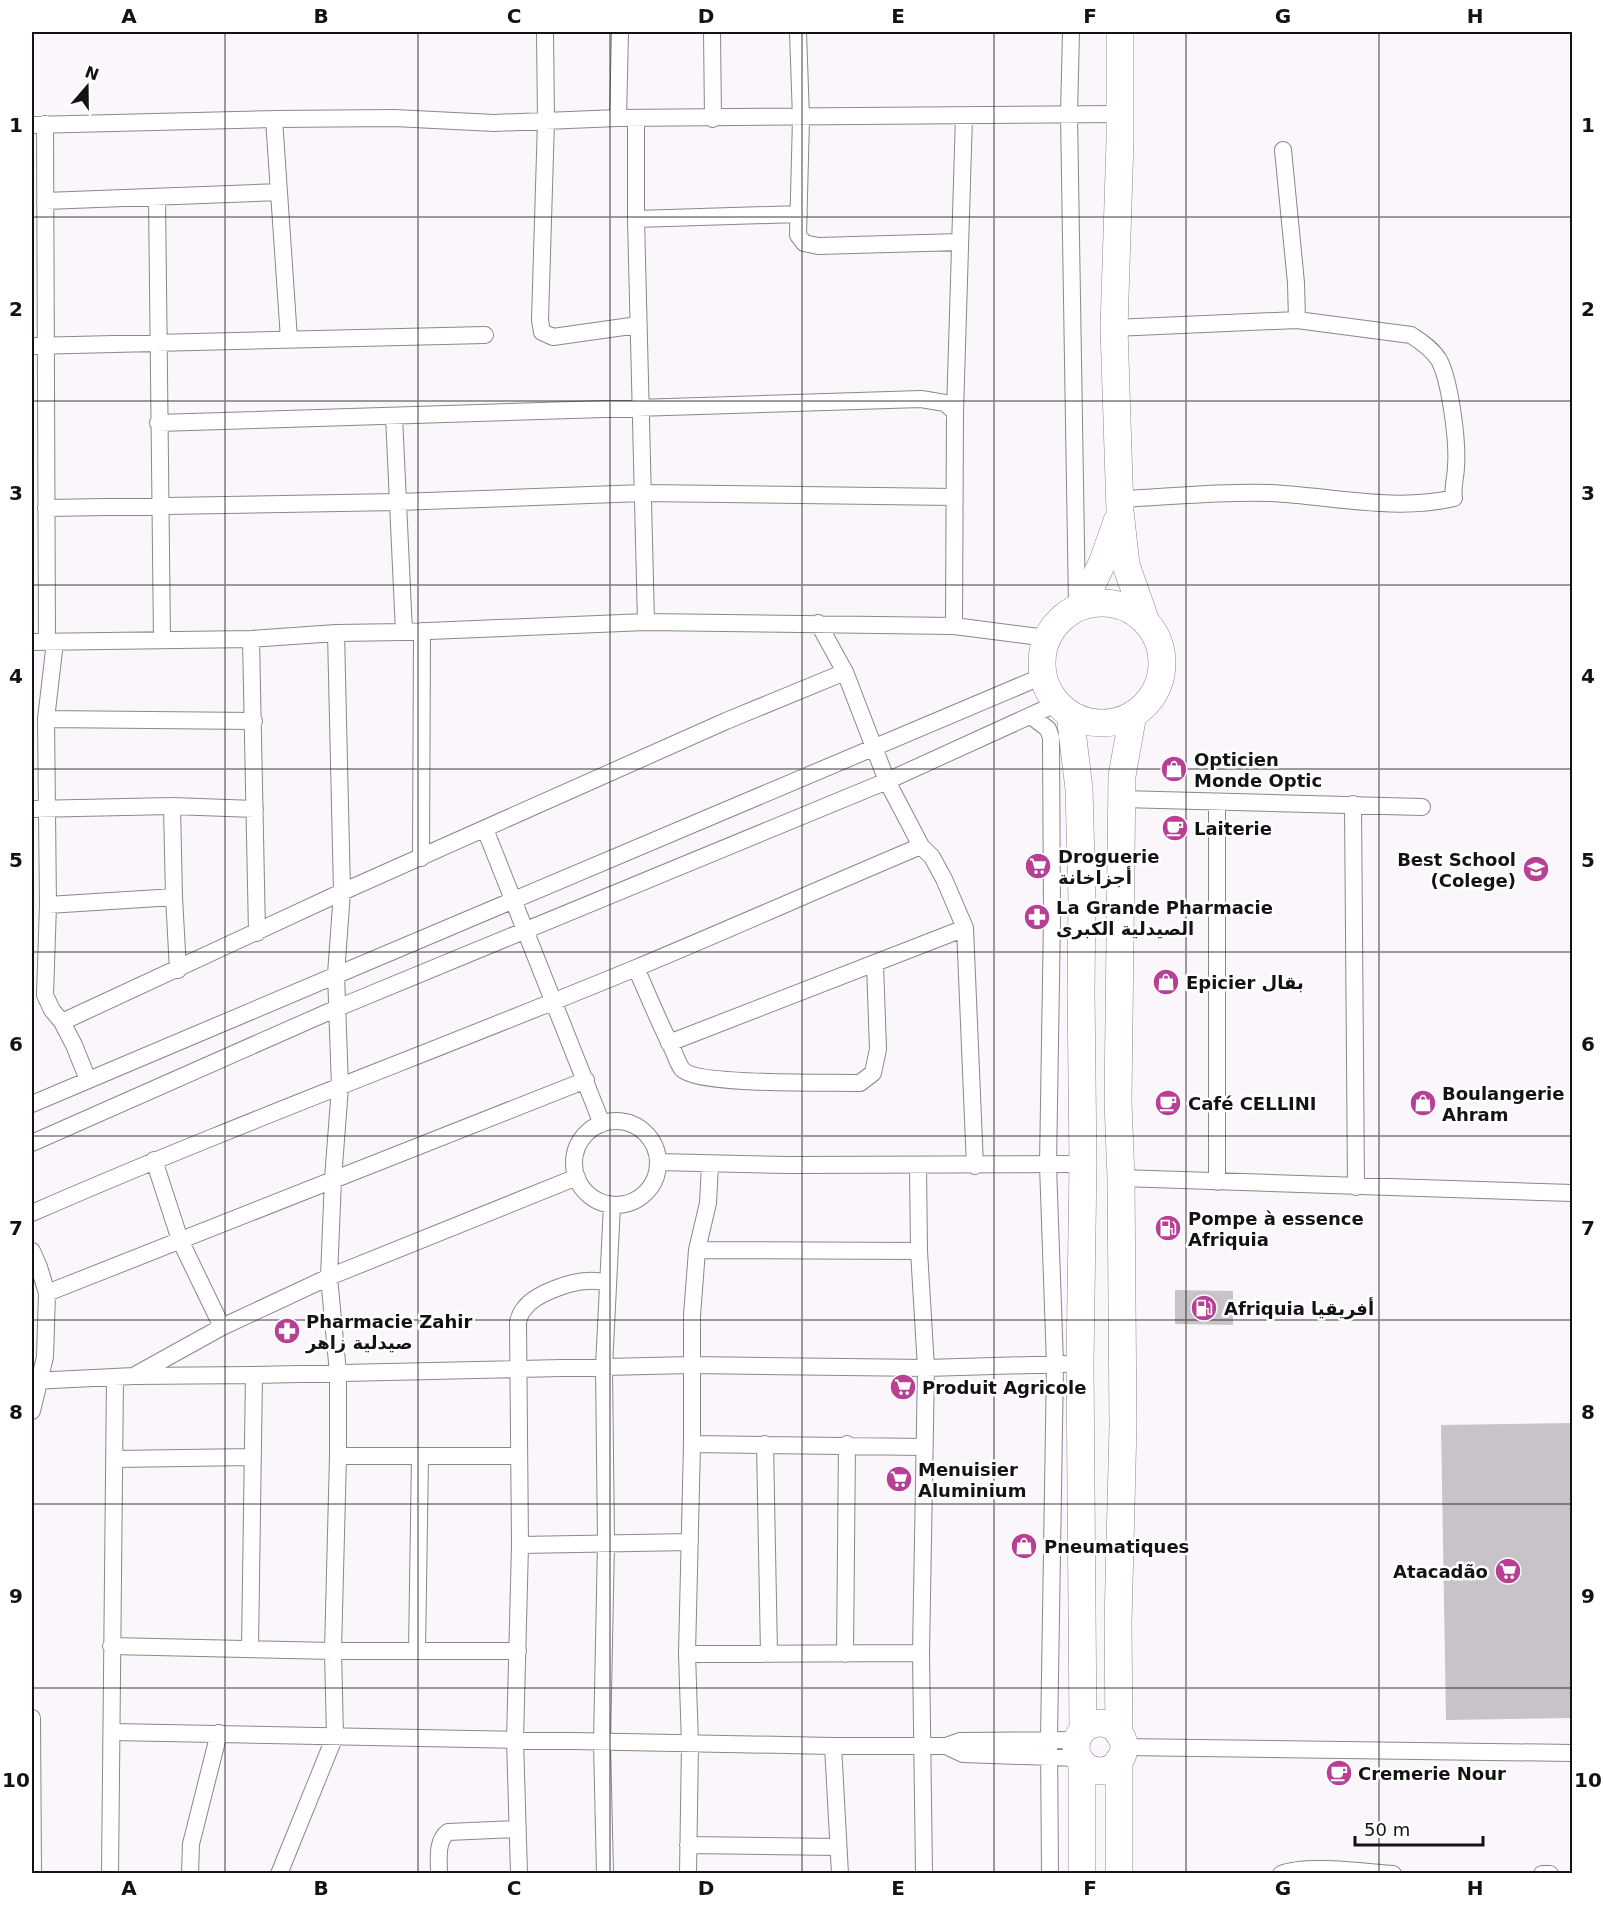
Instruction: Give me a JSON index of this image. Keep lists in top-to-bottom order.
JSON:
{
  "places": {
    "shop": [
      "Opticien Monde Optic",
      "Epicier بقال",
      "Boulangerie Ahram",
      "Pneumatiques"
    ],
    "cafe": ["Laiterie", "Café CELLINI", "Cremerie Nour"],
    "supermarket": [
      "Droguerie أجزاخانة",
      "Produit Agricole",
      "Menuisier Aluminium",
      "Atacadão"
    ],
    "school or university": ["Best School (Colege)"],
    "pharmacy": ["La Grande Pharmacie الصيدلية الكبرى", "Pharmacie Zahir صيدلية زاهر"],
    "fuel station": ["Pompe à essence Afriquia", "Afriquia أفريقيا"]
  },
  "scale_bar": "50 m",
  "north": "top",
  "grid": {
    "columns": [
      "A",
      "B",
      "C",
      "D",
      "E",
      "F",
      "G",
      "H"
    ],
    "rows": [
      "1",
      "2",
      "3",
      "4",
      "5",
      "6",
      "7",
      "8",
      "9",
      "10"
    ]
  }
}
